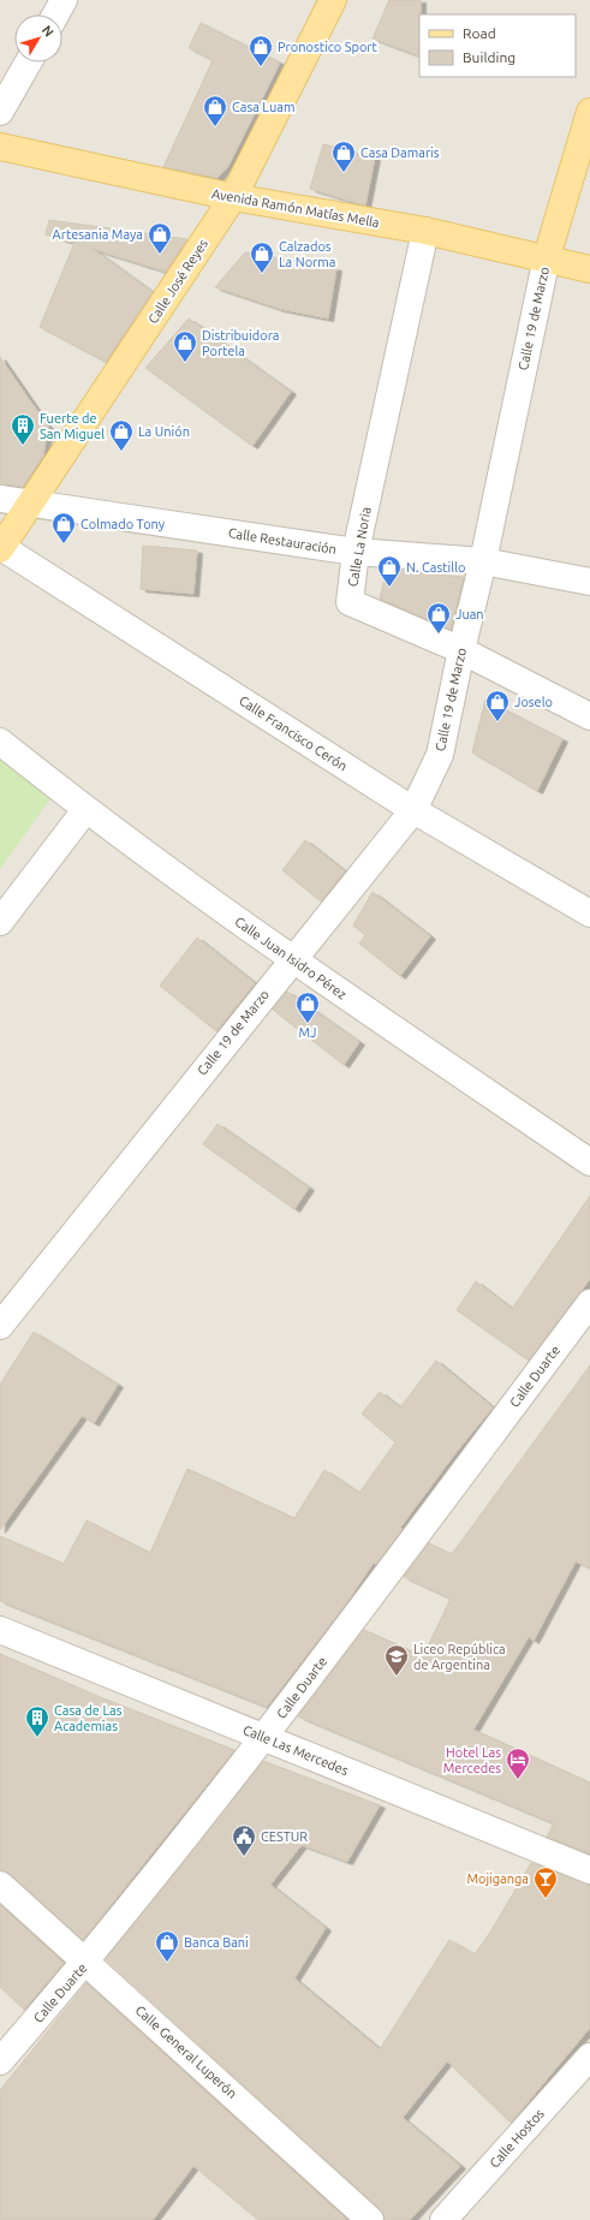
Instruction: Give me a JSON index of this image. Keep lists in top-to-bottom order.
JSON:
{
  "streets": {
    "main road": ["Avenida Ramón Matías Mella", "Calle José Reyes", "Calle 19 de Marzo"],
    "street": [
      "Calle Restauración",
      "Calle La Noria",
      "Calle Francisco Cerón",
      "Calle Juan Isidro Pérez",
      "Calle Duarte",
      "Calle Las Mercedes",
      "Calle General Luperón",
      "Calle Hostos"
    ]
  },
  "crossings": [
    ["Avenida Ramón Matías Mella", "Calle José Reyes"],
    ["Avenida Ramón Matías Mella", "Calle 19 de Marzo"],
    ["Avenida Ramón Matías Mella", "Calle La Noria"],
    ["Calle José Reyes", "Calle Restauración"],
    ["Calle José Reyes", "Calle Francisco Cerón"],
    ["Calle 19 de Marzo", "Calle Restauración"],
    ["Calle 19 de Marzo", "Calle La Noria"],
    ["Calle 19 de Marzo", "Calle Francisco Cerón"],
    ["Calle 19 de Marzo", "Calle Juan Isidro Pérez"],
    ["Calle Restauración", "Calle La Noria"],
    ["Calle Duarte", "Calle Las Mercedes"],
    ["Calle Duarte", "Calle General Luperón"]
  ],
  "places": {
    "shop": [
      "Pronostico Sport",
      "Casa Luam",
      "Casa Damaris",
      "Artesania Maya",
      "Calzados La Norma",
      "Distribuidora Portela",
      "La Unión",
      "Colmado Tony",
      "N. Castillo",
      "Juan",
      "Joselo",
      "MJ",
      "Banca Bani"
    ],
    "building": ["Fuerte de San Miguel", "Casa de Las Academias"],
    "school or university": ["Liceo República de Argentina"],
    "hotel": ["Hotel Las Mercedes"],
    "public building": ["CESTUR"],
    "bar": ["Mojiganga"]
  },
  "legend": ["Road", "Building"],
  "north": "top right"
}
